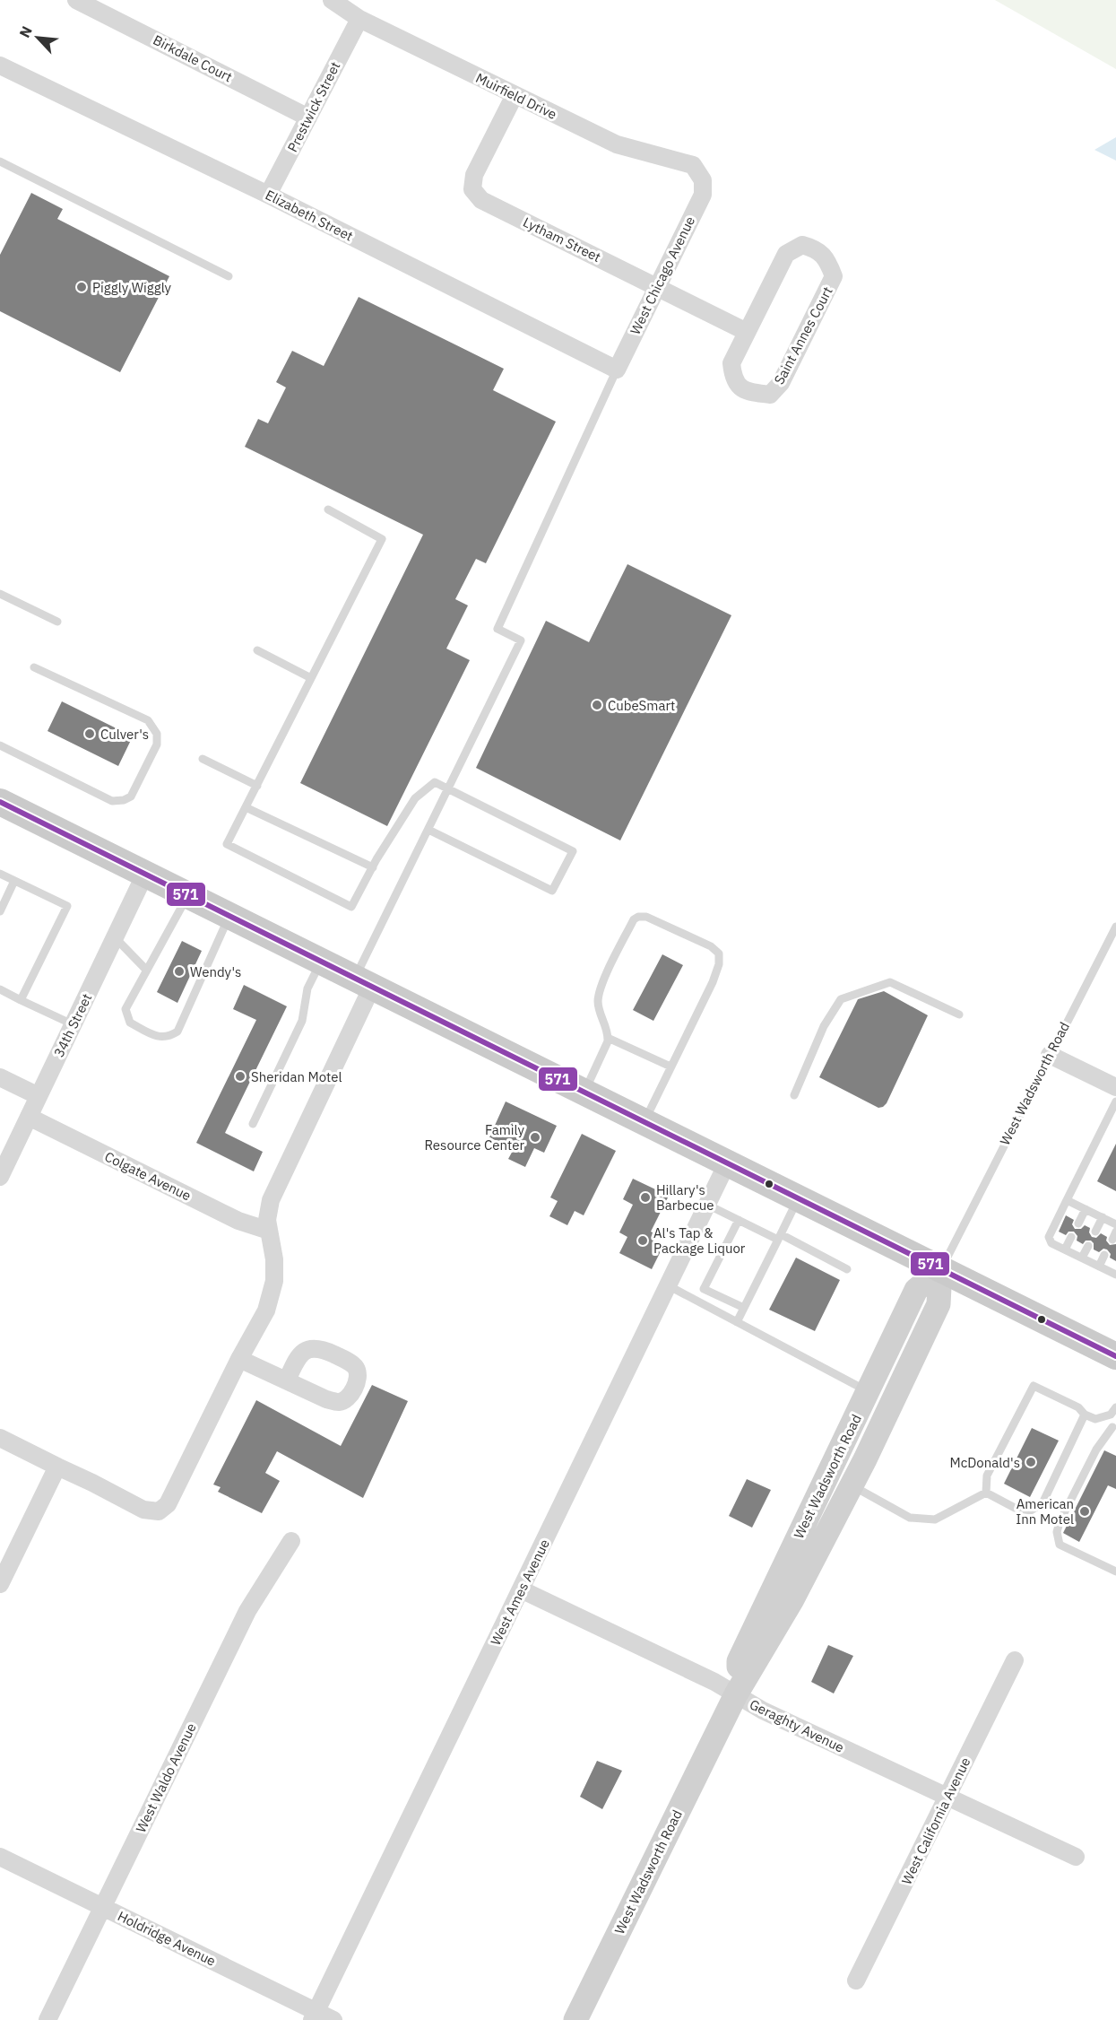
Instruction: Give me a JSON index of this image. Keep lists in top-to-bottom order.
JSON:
{
  "streets": {
    "main road": ["West Wadsworth Road"],
    "street": [
      "Birkdale Court",
      "Muirfield Drive",
      "Prestwick Street",
      "Elizabeth Street",
      "Lytham Street",
      "West Chicago Avenue",
      "Saint Annes Court",
      "34th Street",
      "Colgate Avenue",
      "West Ames Avenue",
      "Geraghty Avenue",
      "West Waldo Avenue",
      "West California Avenue",
      "Holdridge Avenue"
    ]
  },
  "crossings": [
    ["Birkdale Court", "Prestwick Street"],
    ["Muirfield Drive", "Prestwick Street"],
    ["Muirfield Drive", "Lytham Street"],
    ["Muirfield Drive", "West Chicago Avenue"],
    ["Prestwick Street", "Elizabeth Street"],
    ["Elizabeth Street", "West Chicago Avenue"],
    ["Lytham Street", "West Chicago Avenue"],
    ["Lytham Street", "Saint Annes Court"],
    ["34th Street", "Colgate Avenue"],
    ["West Wadsworth Road", "Geraghty Avenue"],
    ["West Ames Avenue", "Geraghty Avenue"],
    ["West Ames Avenue", "Holdridge Avenue"],
    ["Geraghty Avenue", "West California Avenue"],
    ["West Waldo Avenue", "Holdridge Avenue"]
  ],
  "places": [
    "Piggly Wiggly",
    "CubeSmart",
    "Culver's",
    "Wendy's",
    "Sheridan Motel",
    "Family Resource Center",
    "Hillary's Barbecue",
    "Al's Tap & Package Liquor",
    "McDonald's",
    "American Inn Motel"
  ],
  "lines": ["transit line 571"],
  "north": "top left"
}
